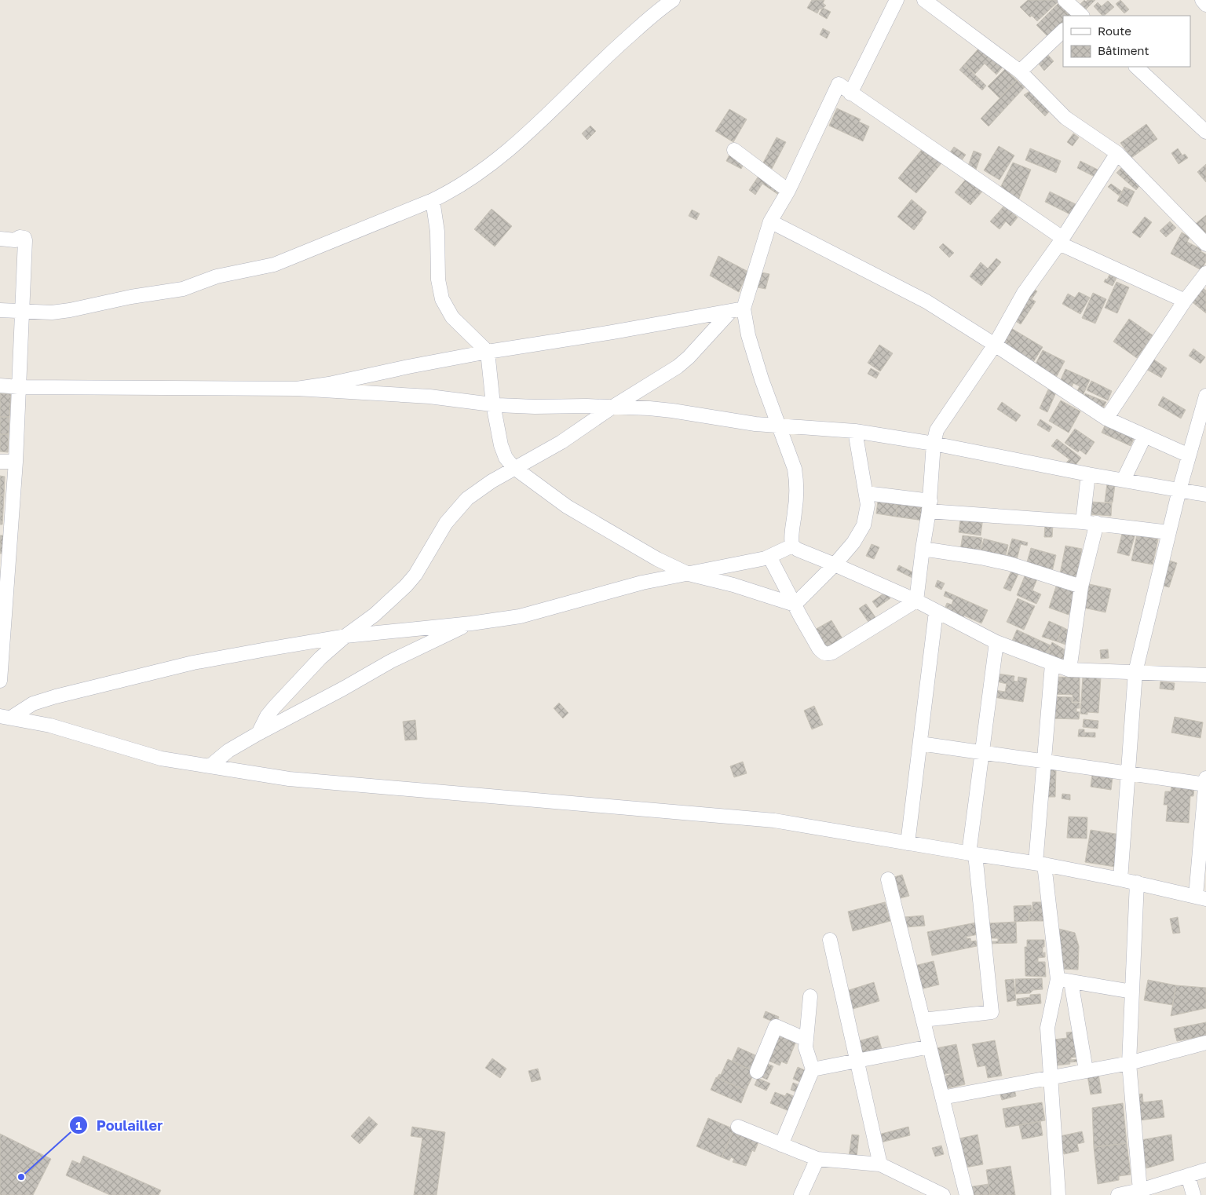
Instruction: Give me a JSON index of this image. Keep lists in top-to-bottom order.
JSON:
{
  "places": ["Poulailler"],
  "legend": ["Route", "Bâtiment"]
}
